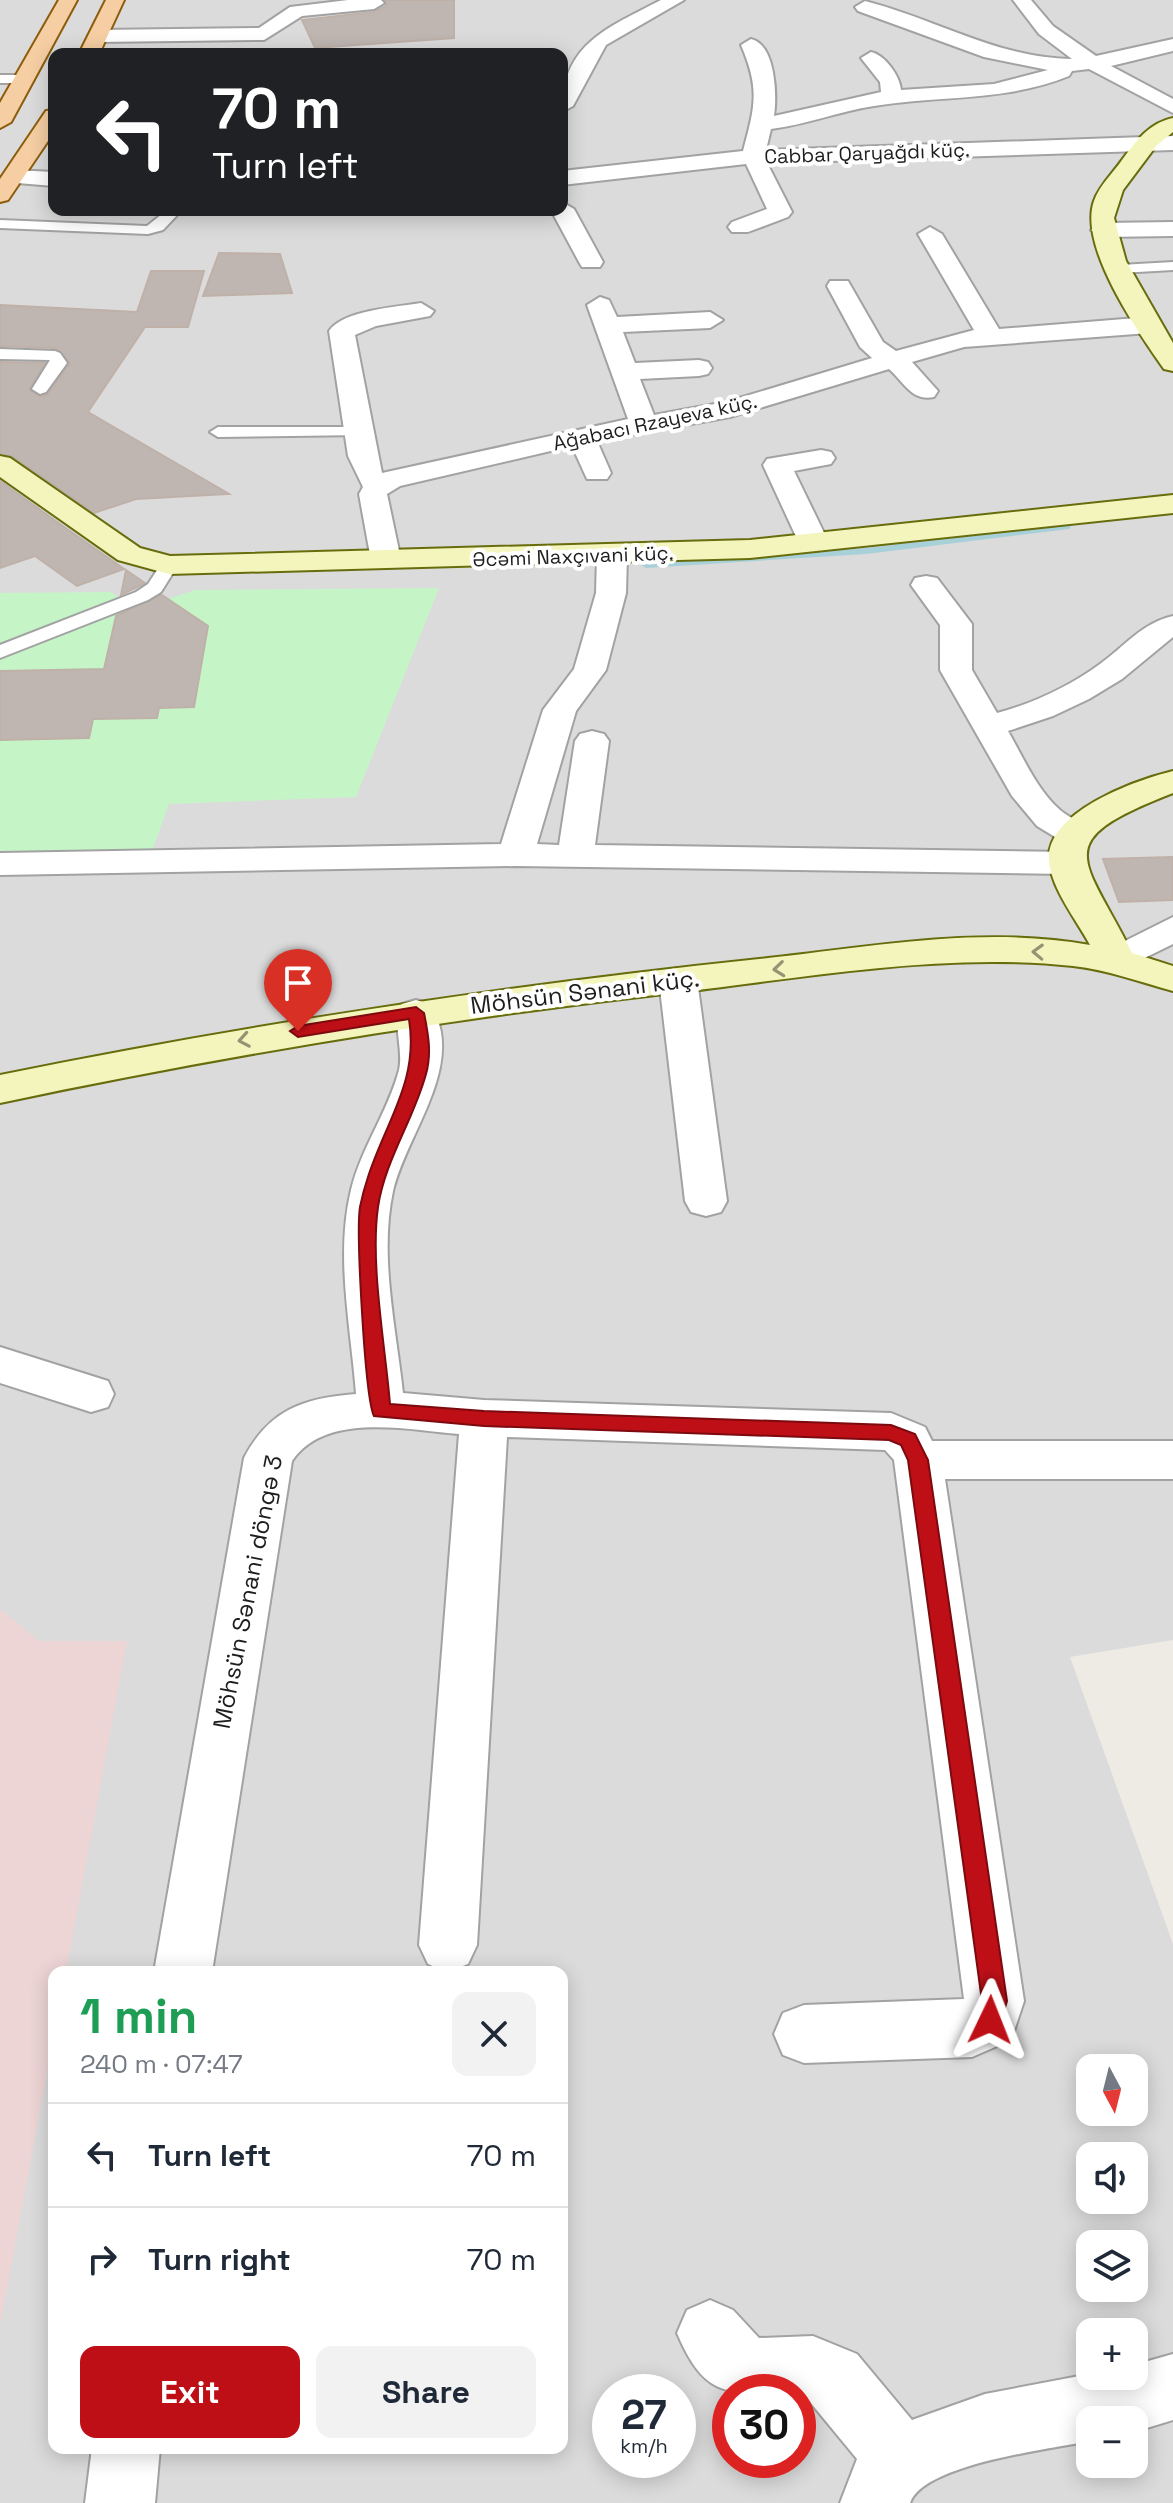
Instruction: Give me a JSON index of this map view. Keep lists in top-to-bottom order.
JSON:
{
  "streets": {
    "street": [
      "Cabbar Qaryağdı küç.",
      "Ağabacı Rzayeva küç.",
      "Əcəmi Naxçıvani küç.",
      "Möhsün Sənani küç.",
      "Möhsün Sənani döngə 3"
    ]
  },
  "north": "bottom",
  "page": {
    "turn": ["70 m", "Turn left"],
    "heading": ["1 min", "240 m · 07:47"],
    "map_buttons": ["+", "−"],
    "list": [
      {
        "name": "Turn left",
        "value": "70 m"
      },
      {
        "name": "Turn right",
        "value": "70 m"
      }
    ],
    "buttons": ["Exit", "Share"],
    "speed": "27 km/h",
    "limit": "30"
  }
}
